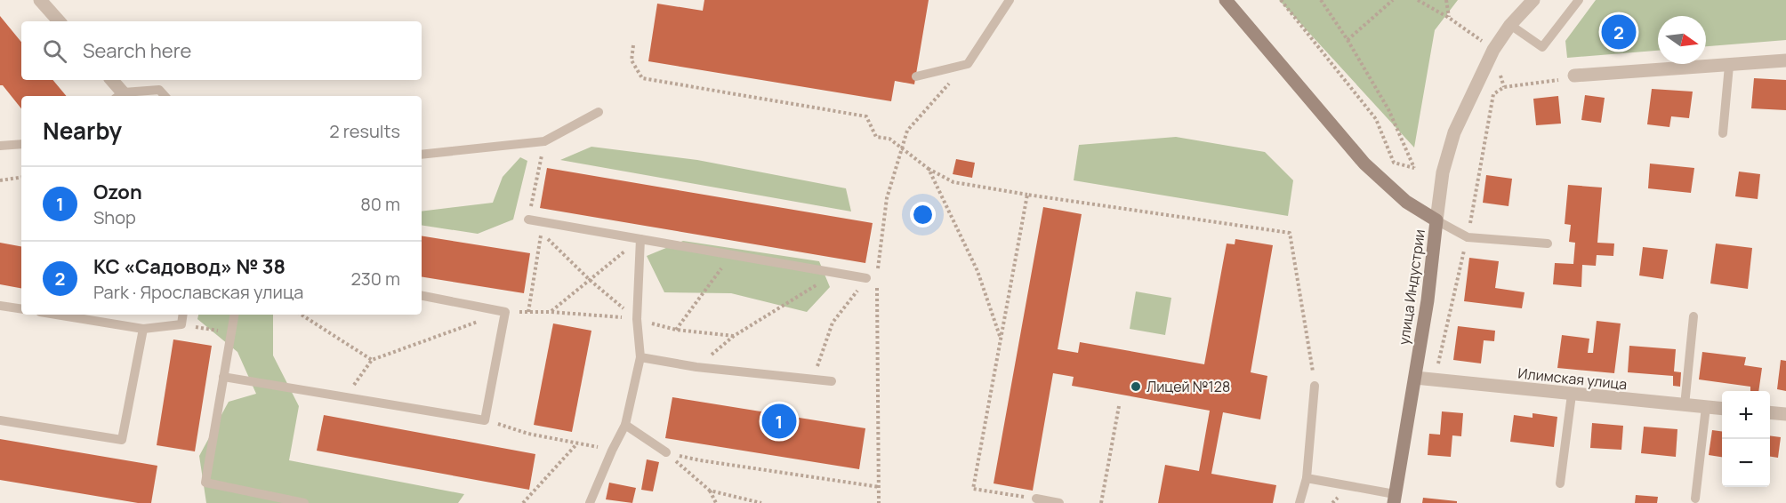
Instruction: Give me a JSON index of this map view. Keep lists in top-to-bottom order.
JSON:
{
  "streets": {
    "street": ["улица Индустрии", "Илимская улица"]
  },
  "crossings": [
    ["улица Индустрии", "Илимская улица"]
  ],
  "places": ["Лицей №128"],
  "north": "right",
  "page": {
    "pins": ["2", "1"],
    "search": "Search here",
    "heading": ["Nearby", "2 results"],
    "list": [
      {
        "mark": "1",
        "name": "Ozon",
        "note": "Shop",
        "value": "80 m"
      },
      {
        "mark": "2",
        "name": "КС «Садовод» № 38",
        "note": "Park · Ярославская улица",
        "value": "230 m"
      }
    ],
    "map_buttons": ["+", "−"]
  }
}
